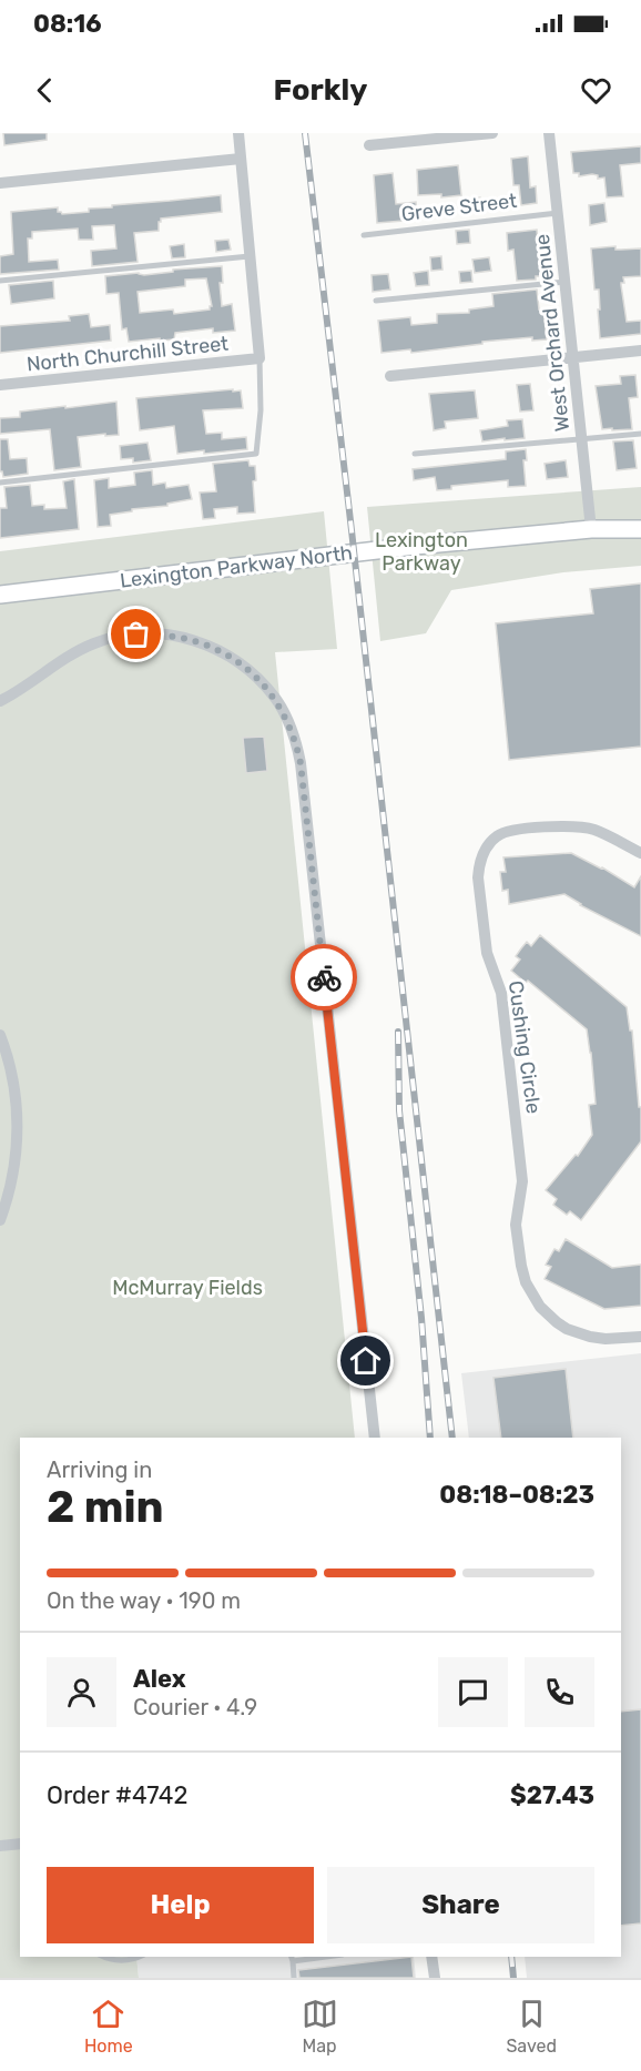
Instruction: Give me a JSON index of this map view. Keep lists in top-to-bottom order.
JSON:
{
  "streets": {
    "main road": ["Lexington Parkway North"],
    "street": ["West Orchard Avenue", "North Churchill Street", "Cushing Circle"],
    "lane": ["Greve Street"]
  },
  "crossings": [
    ["Greve Street", "West Orchard Avenue"],
    ["West Orchard Avenue", "Lexington Parkway North"]
  ],
  "parks": ["Lexington Parkway", "McMurray Fields"],
  "page": {
    "status": "08:16",
    "header": "Forkly",
    "heading": ["2 min", "Arriving in", "08:18–08:23"],
    "panel": [
      "Alex",
      "Courier · 4.9",
      "Order #4742",
      "$27.43"
    ],
    "bar": "On the way · 190 m",
    "buttons": ["Help", "Share"],
    "tabs": ["Home", "Map", "Saved"]
  }
}
